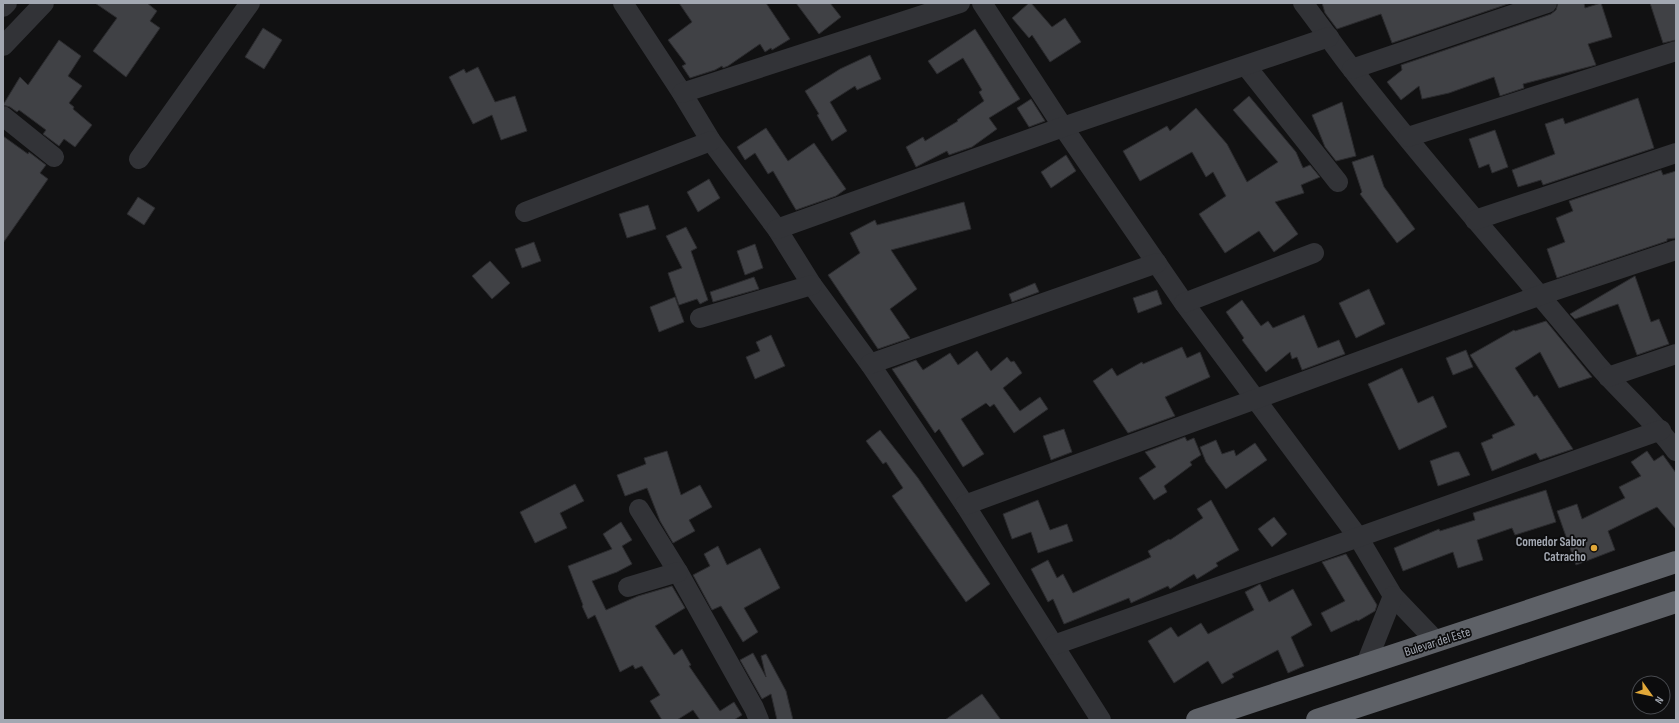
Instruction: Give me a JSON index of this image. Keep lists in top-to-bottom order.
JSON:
{
  "streets": {
    "highway": ["Bulevar del Este"]
  },
  "places": ["Comedor Sabor Catracho"],
  "north": "bottom right"
}
